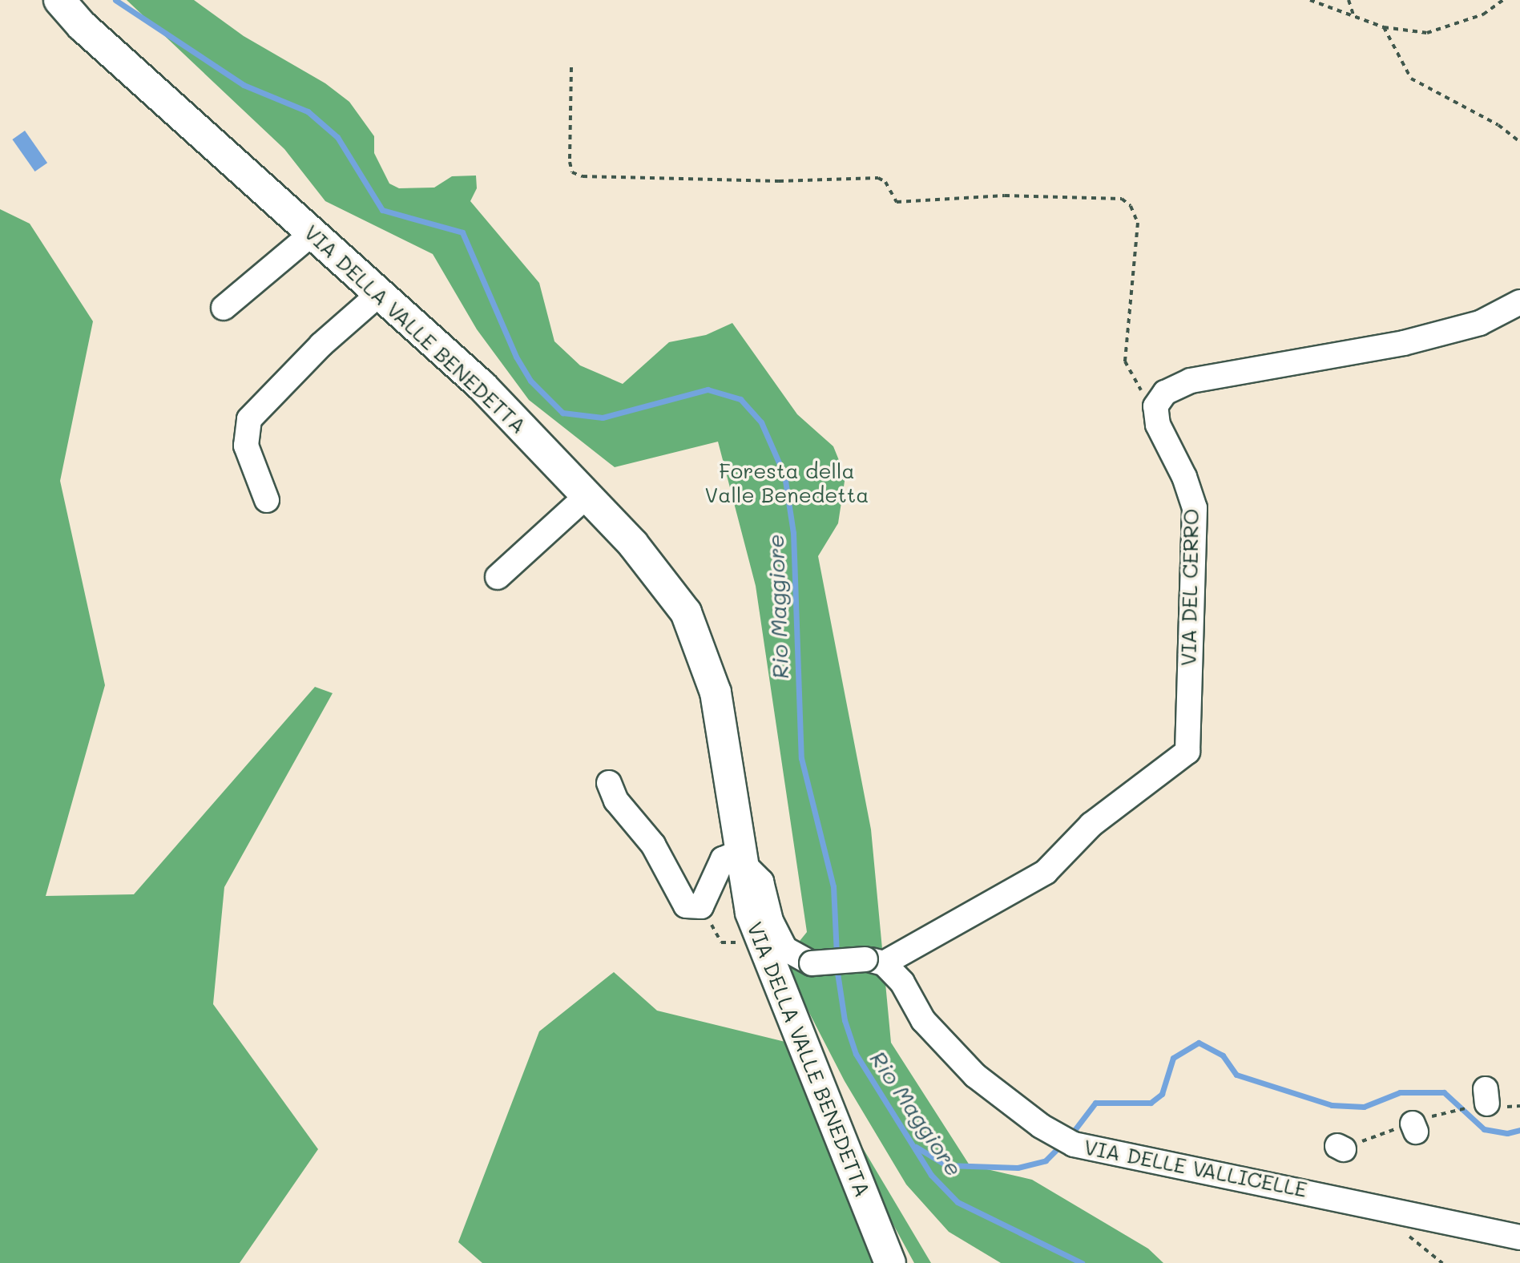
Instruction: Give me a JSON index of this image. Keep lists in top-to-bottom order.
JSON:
{
  "streets": {
    "main road": ["VIA DELLA VALLE BENEDETTA"],
    "street": ["VIA DEL CERRO", "VIA DELLE VALLICELLE"]
  },
  "crossings": [
    ["VIA DEL CERRO", "VIA DELLE VALLICELLE"]
  ],
  "water": ["Rio Maggiore"],
  "parks": ["Foresta della Valle Benedetta"]
}
